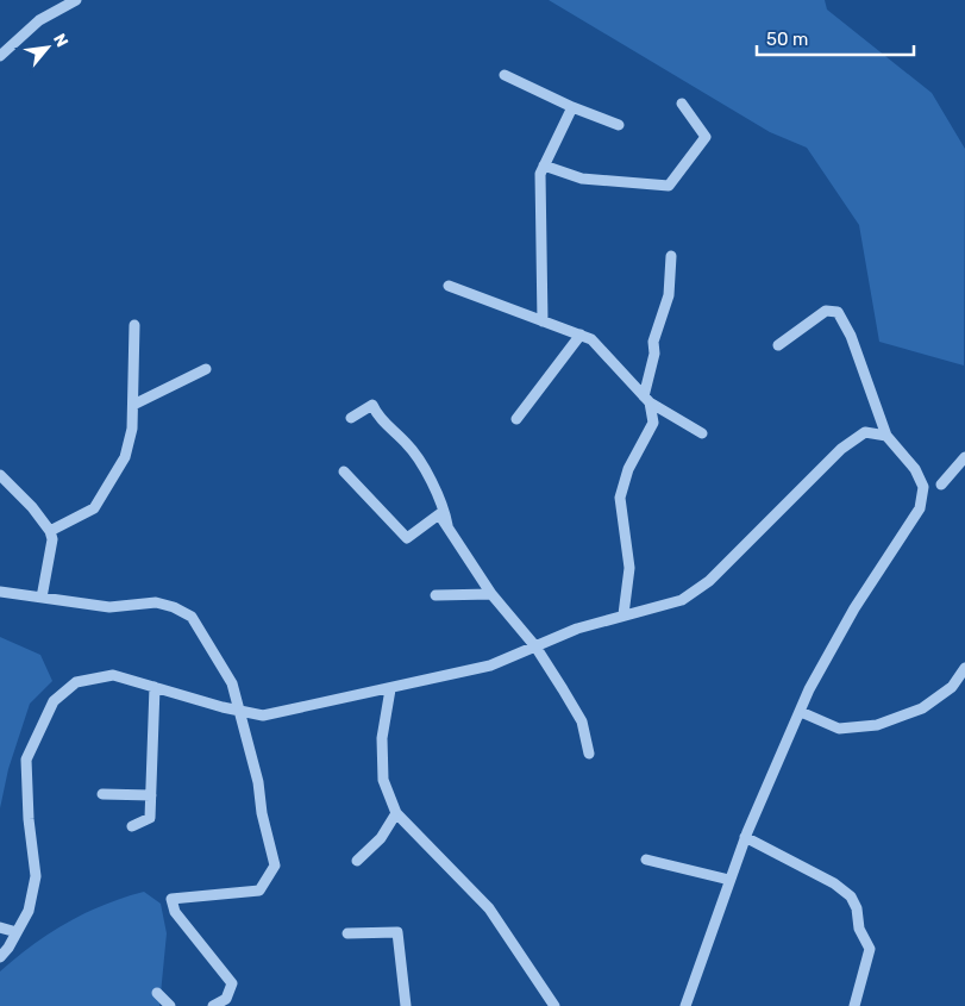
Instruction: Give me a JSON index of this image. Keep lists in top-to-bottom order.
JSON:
{
  "scale_bar": "50 m",
  "north": "top right"
}
